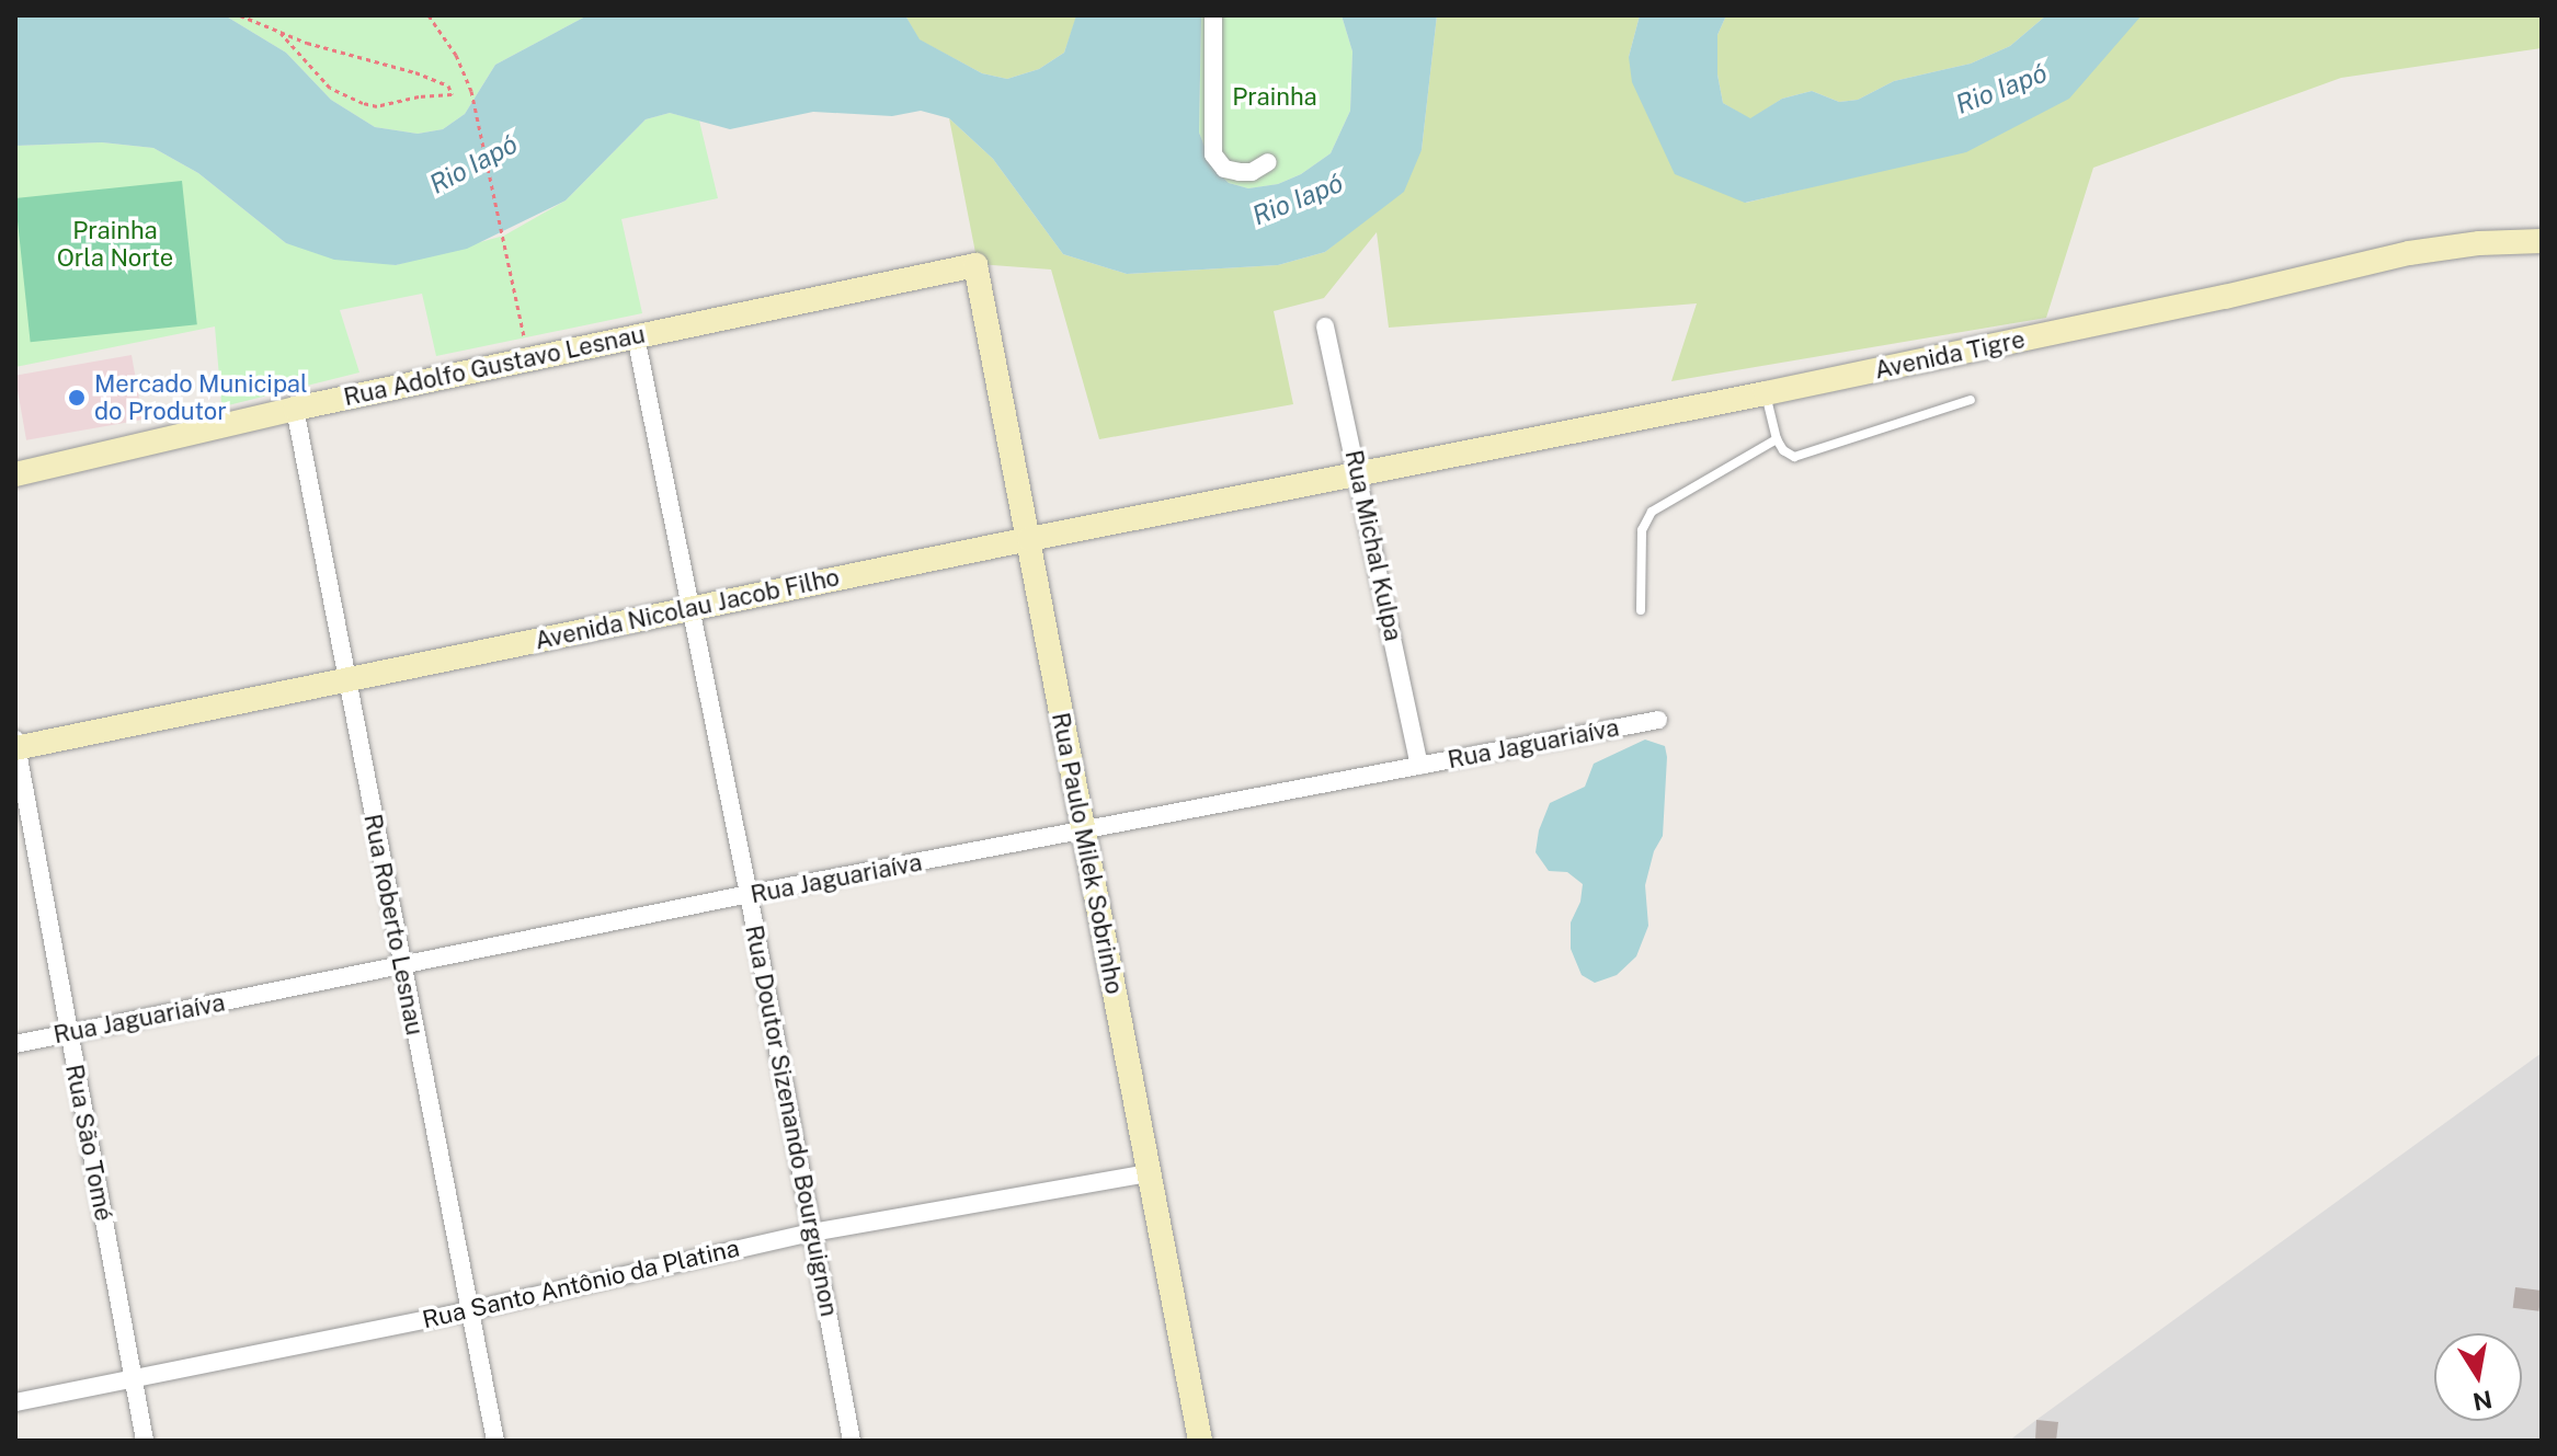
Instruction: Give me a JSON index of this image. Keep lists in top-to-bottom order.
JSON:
{
  "streets": {
    "street": [
      "Avenida Tigre",
      "Rua Adolfo Gustavo Lesnau",
      "Rua Michal Kulpa",
      "Avenida Nicolau Jacob Filho",
      "Rua Jaguariaíva",
      "Rua Paulo Milek Sobrinho",
      "Rua Roberto Lesnau",
      "Rua Doutor Sizenando Bourguignon",
      "Rua São Tomé",
      "Rua Santo Antônio da Platina"
    ]
  },
  "crossings": [
    ["Avenida Tigre", "Rua Michal Kulpa"],
    ["Avenida Tigre", "Avenida Nicolau Jacob Filho"],
    ["Rua Adolfo Gustavo Lesnau", "Rua Paulo Milek Sobrinho"],
    ["Rua Adolfo Gustavo Lesnau", "Rua Roberto Lesnau"],
    ["Rua Adolfo Gustavo Lesnau", "Rua Doutor Sizenando Bourguignon"],
    ["Rua Michal Kulpa", "Avenida Nicolau Jacob Filho"],
    ["Rua Michal Kulpa", "Rua Jaguariaíva"],
    ["Avenida Nicolau Jacob Filho", "Rua Paulo Milek Sobrinho"],
    ["Avenida Nicolau Jacob Filho", "Rua Roberto Lesnau"],
    ["Avenida Nicolau Jacob Filho", "Rua Doutor Sizenando Bourguignon"],
    ["Avenida Nicolau Jacob Filho", "Rua São Tomé"],
    ["Rua Jaguariaíva", "Rua Paulo Milek Sobrinho"],
    ["Rua Jaguariaíva", "Rua Roberto Lesnau"],
    ["Rua Jaguariaíva", "Rua Doutor Sizenando Bourguignon"],
    ["Rua Jaguariaíva", "Rua São Tomé"],
    ["Rua Paulo Milek Sobrinho", "Rua Santo Antônio da Platina"],
    ["Rua Roberto Lesnau", "Rua Santo Antônio da Platina"],
    ["Rua Doutor Sizenando Bourguignon", "Rua Santo Antônio da Platina"],
    ["Rua São Tomé", "Rua Santo Antônio da Platina"]
  ],
  "water": ["Rio Iapó"],
  "parks": ["Prainha", "Prainha Orla Norte"],
  "places": ["Mercado Municipal do Produtor"],
  "north": "bottom"
}
